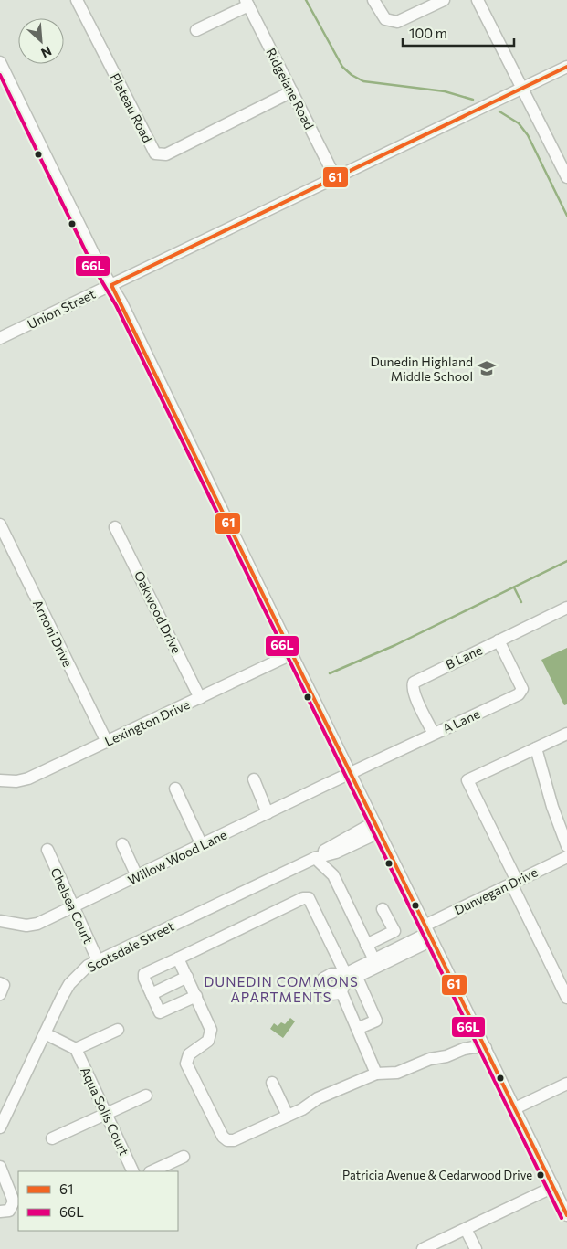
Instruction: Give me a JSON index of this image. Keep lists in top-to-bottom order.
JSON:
{
  "streets": {
    "street": [
      "Ridgelane Road",
      "Plateau Road",
      "Union Street",
      "Oakwood Drive",
      "Arnoni Drive",
      "B Lane",
      "A Lane",
      "Lexington Drive",
      "Willow Wood Lane",
      "Dunvegan Drive",
      "Chelsea Court",
      "Scotsdale Street",
      "Aqua Solis Court"
    ]
  },
  "crossings": [
    ["Ridgelane Road", "Plateau Road"],
    ["Ridgelane Road", "Union Street"],
    ["Oakwood Drive", "Lexington Drive"],
    ["Arnoni Drive", "Lexington Drive"],
    ["B Lane", "A Lane"],
    ["A Lane", "Willow Wood Lane"],
    ["Willow Wood Lane", "Chelsea Court"],
    ["Chelsea Court", "Scotsdale Street"]
  ],
  "districts": ["DUNEDIN COMMONS APARTMENTS"],
  "places": {
    "school or university": ["Dunedin Highland Middle School"],
    "other": ["Patricia Avenue & Cedarwood Drive"]
  },
  "lines": ["transit line 61", "transit line 66L"],
  "legend": ["61", "66L"],
  "scale_bar": "100 m",
  "north": "bottom right"
}
